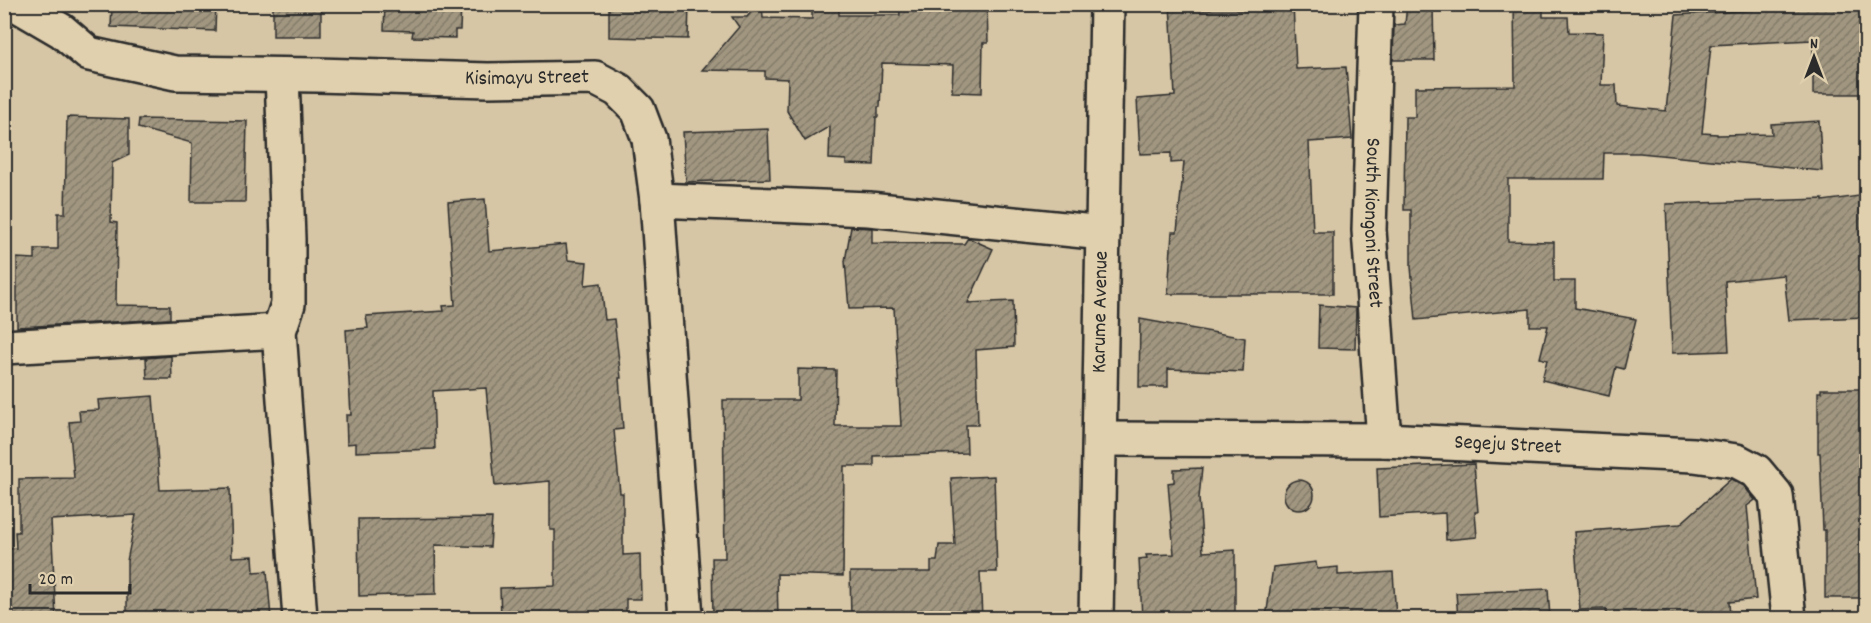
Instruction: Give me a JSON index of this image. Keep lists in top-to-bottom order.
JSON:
{
  "streets": {
    "street": [
      "Kisimayu Street",
      "South Kiongoni Street",
      "Karume Avenue",
      "Segeju Street"
    ]
  },
  "crossings": [
    ["South Kiongoni Street", "Segeju Street"],
    ["Karume Avenue", "Segeju Street"]
  ],
  "scale_bar": "20 m",
  "north": "top"
}
